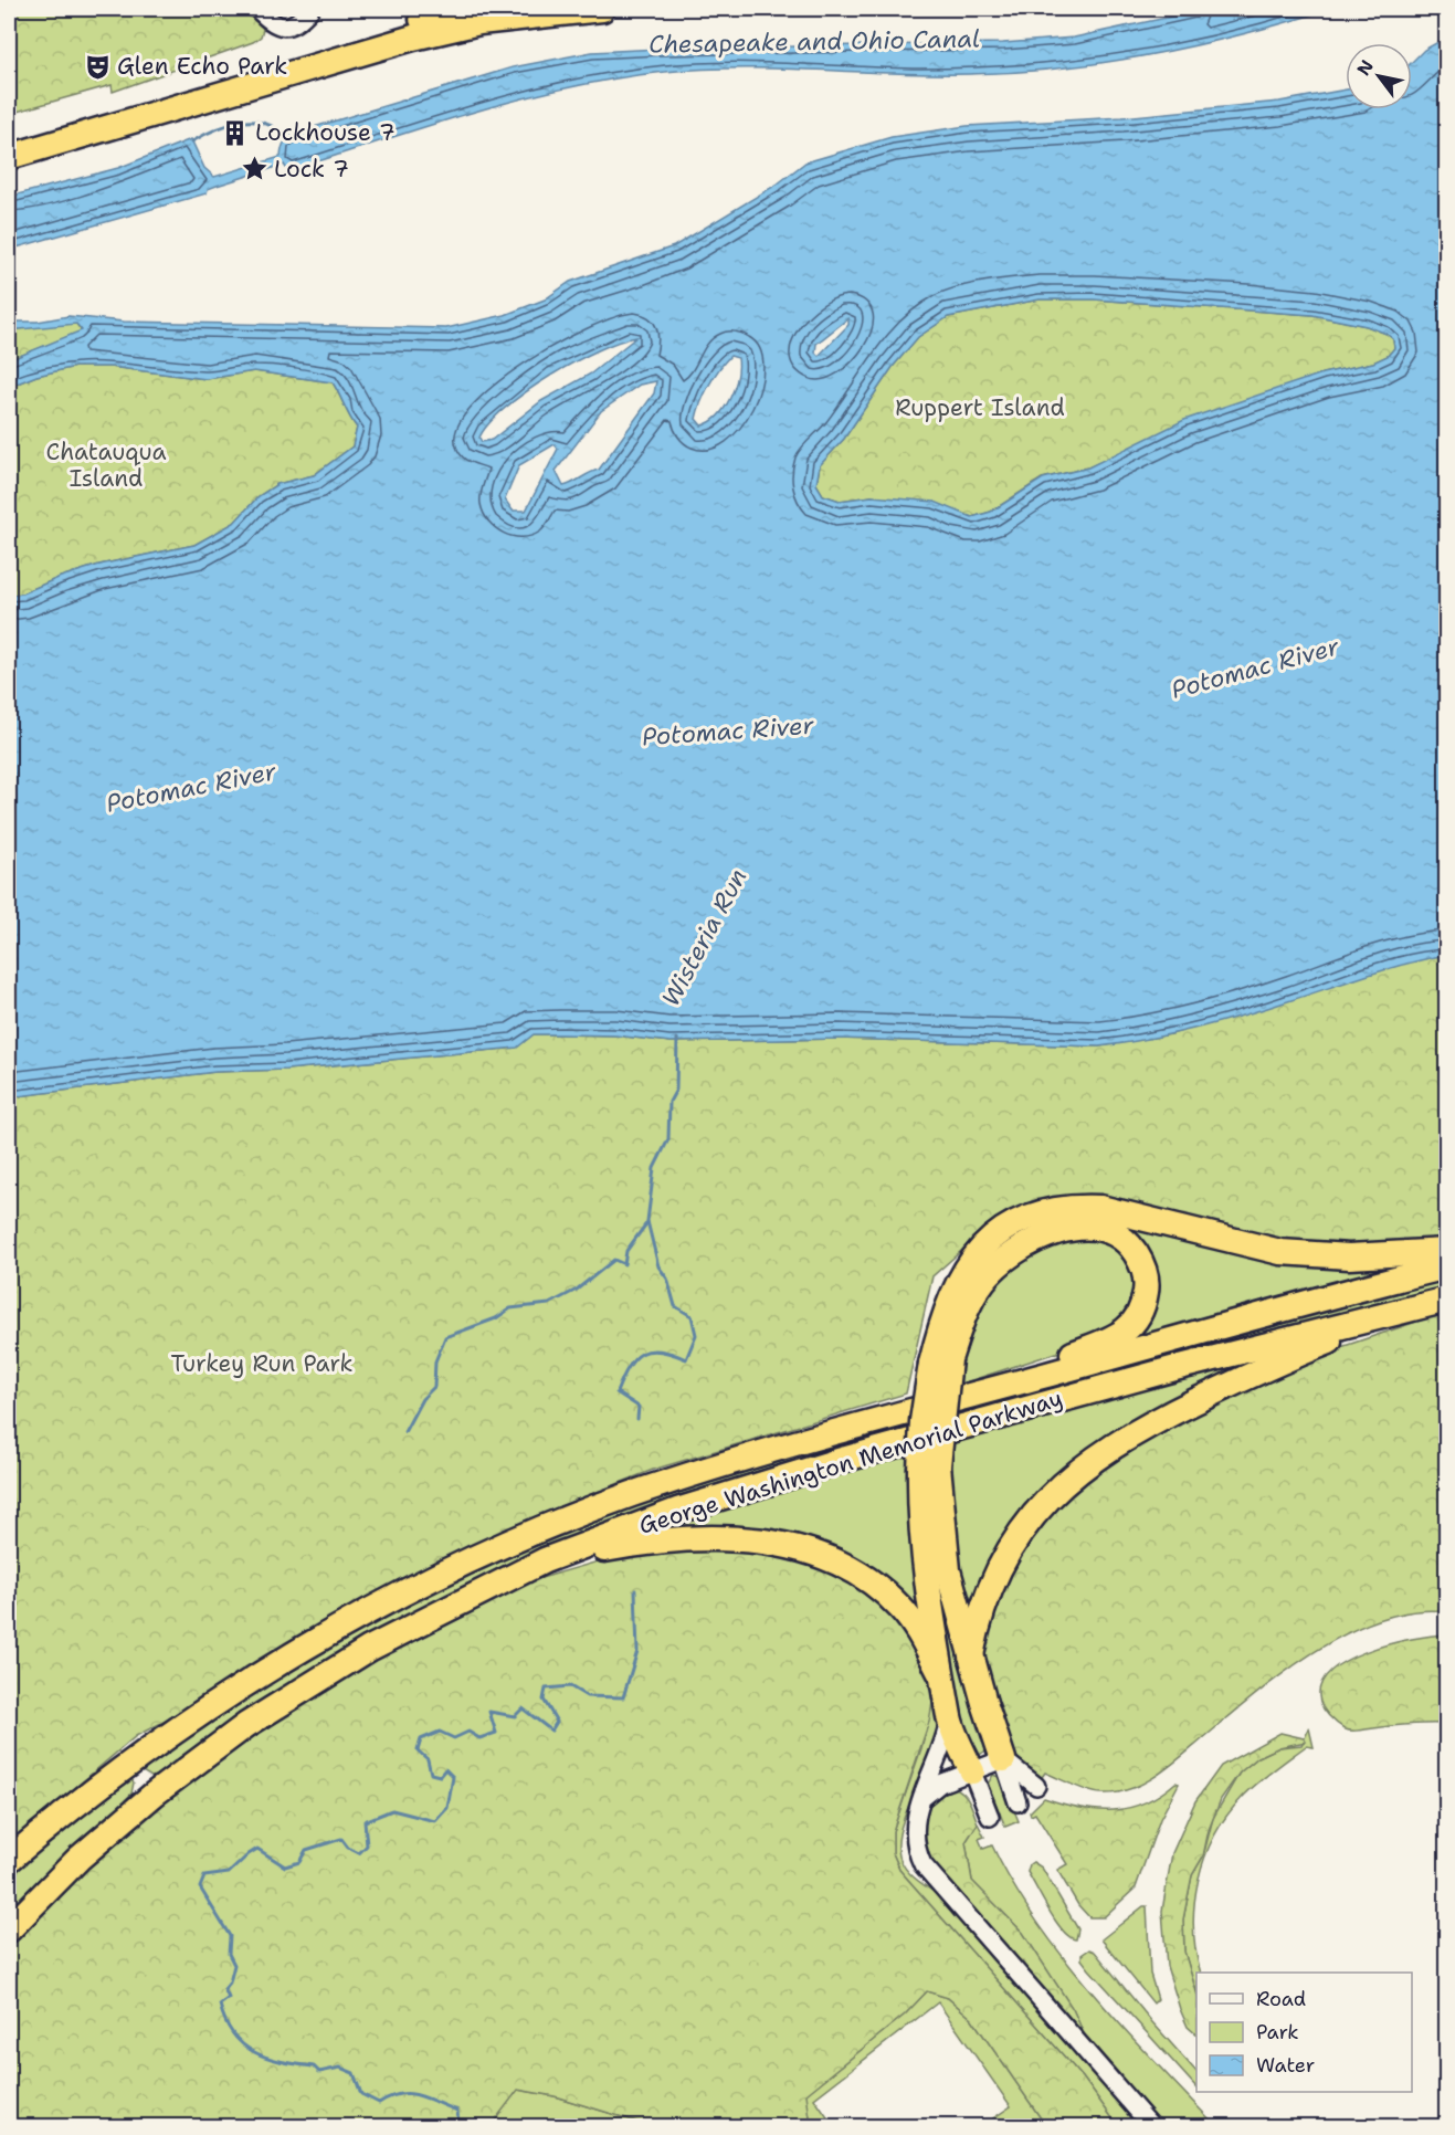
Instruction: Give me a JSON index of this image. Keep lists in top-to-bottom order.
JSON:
{
  "streets": {
    "highway": ["George Washington Memorial Parkway"]
  },
  "water": ["Chesapeake and Ohio Canal", "Potomac River", "Wisteria Run"],
  "parks": ["Ruppert Island", "Chatauqua Island", "Turkey Run Park"],
  "places": {
    "theatre": ["Glen Echo Park"],
    "building": ["Lockhouse 7"],
    "place": ["Lock 7"]
  },
  "legend": ["Road", "Park", "Water"],
  "north": "top left"
}
